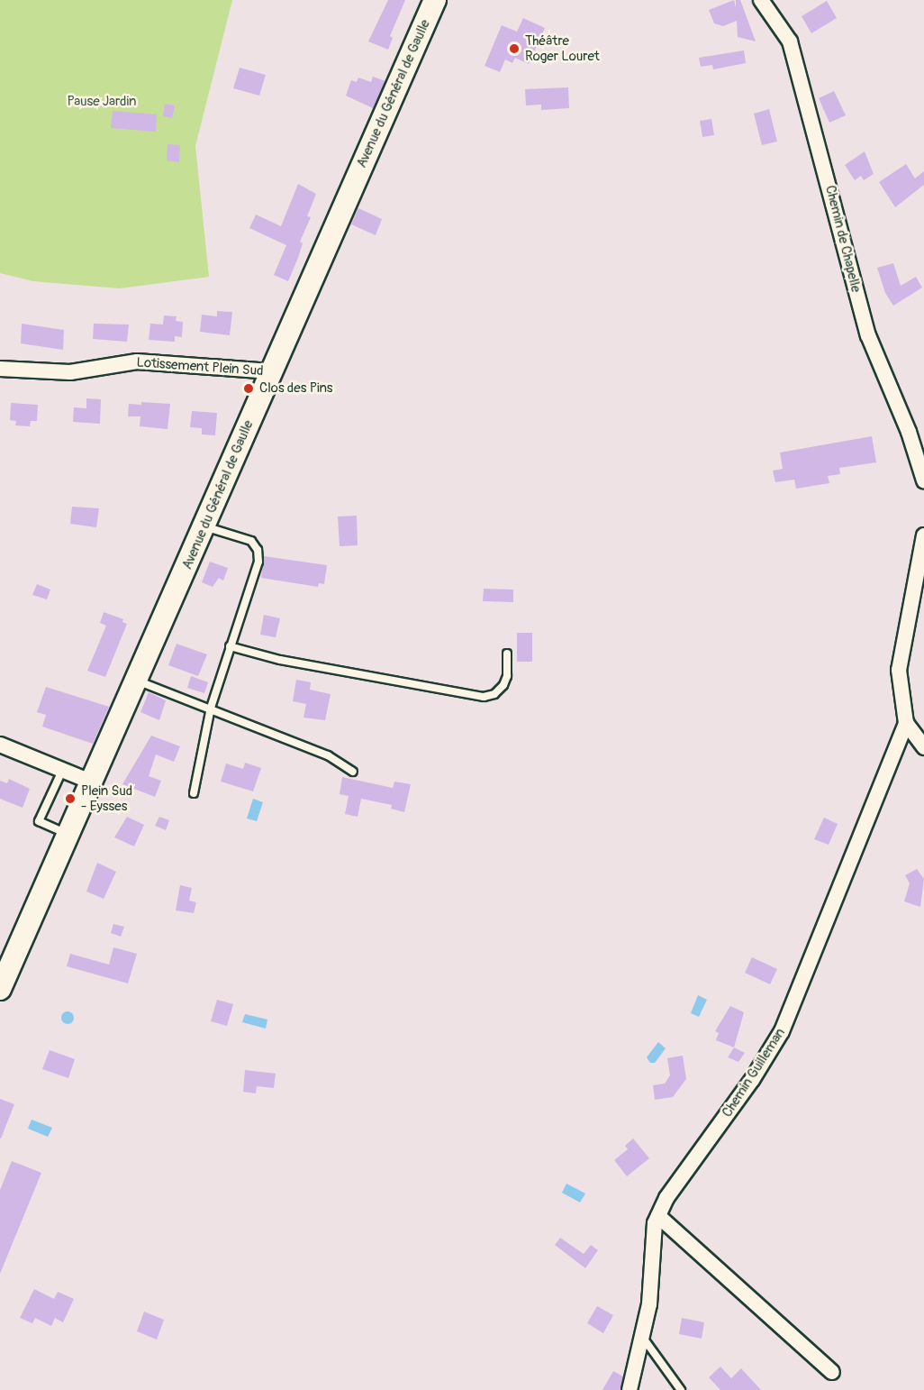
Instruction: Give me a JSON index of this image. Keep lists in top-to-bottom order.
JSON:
{
  "streets": {
    "main road": ["Avenue du Général de Gaulle"],
    "street": ["Chemin de Chapelle", "Lotissement Plein Sud", "Chemin Guilleman"]
  },
  "crossings": [
    ["Avenue du Général de Gaulle", "Lotissement Plein Sud"]
  ],
  "parks": ["Pause Jardin"],
  "places": ["Théâtre Roger Louret", "Clos des Pins", "Plein Sud - Eysses"]
}
